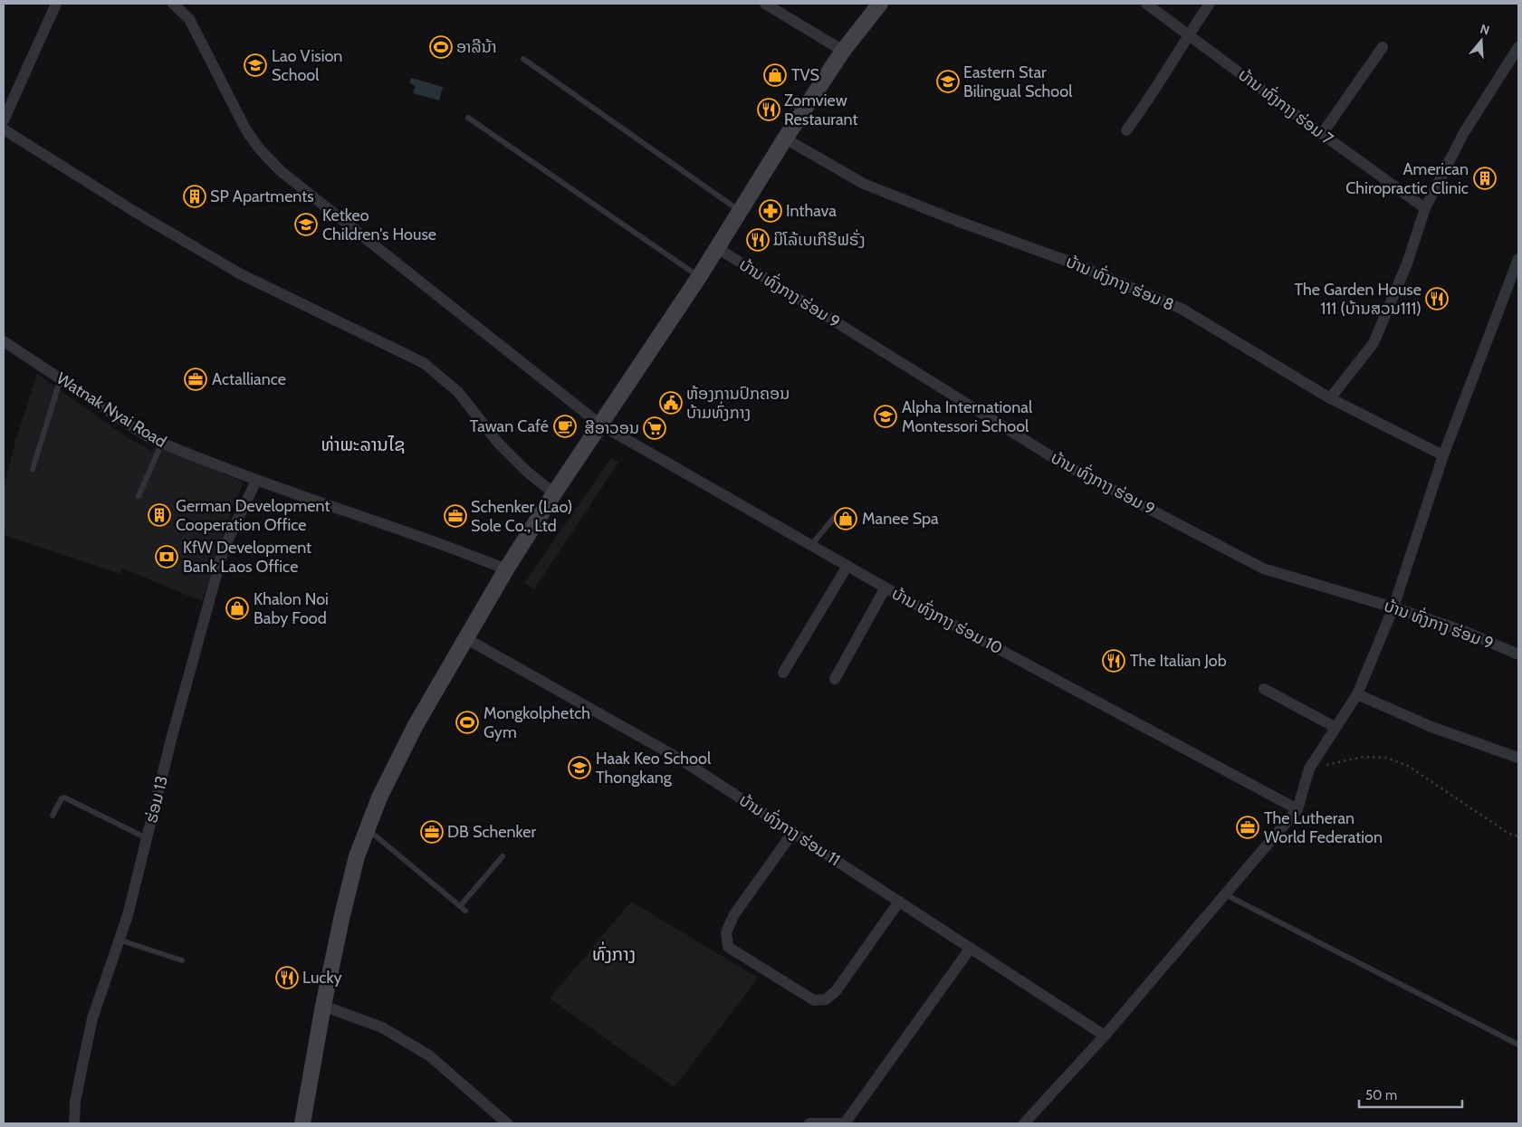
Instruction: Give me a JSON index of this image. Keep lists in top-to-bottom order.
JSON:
{
  "streets": {
    "street": [
      "ບ້ານ ທົ່ງກາງ ຮ່ອມ 7",
      "ບ້ານ ທົ່ງກາງ ຮ່ອມ 8",
      "ບ້ານ ທົ່ງກາງ ຮ່ອມ 9",
      "Watnak Nyai Road",
      "ບ້ານ ທົ່ງກາງ ຮ່ອມ 10",
      "ຮ່ອມ 13",
      "ບ້ານ ທົ່ງກາງ ຮ່ອມ 11"
    ]
  },
  "crossings": [
    ["Watnak Nyai Road", "ຮ່ອມ 13"]
  ],
  "districts": ["ທ່າພະລານໄຊ", "ທົ່ງກາງ"],
  "places": {
    "sports": ["ອາລີນ້າ", "Mongkolphetch Gym"],
    "school or university": [
      "Lao Vision School",
      "Eastern Star Bilingual School",
      "Ketkeo Children's House",
      "Alpha International Montessori School",
      "Haak Keo School Thongkang"
    ],
    "shop": ["TVS", "Manee Spa", "Khalon Noi Baby Food"],
    "restaurant": [
      "Zomview Restaurant",
      "ມິໂລ້ເບເກີຣີຟຣັ່ງ",
      "The Garden House 111 (ບ້ານສວນ111)",
      "The Italian Job",
      "Lucky"
    ],
    "building": ["American Chiropractic Clinic", "SP Apartments", "German Development Cooperation Office"],
    "pharmacy": ["Inthava"],
    "office": [
      "Actalliance",
      "Schenker (Lao) Sole Co., Ltd",
      "The Lutheran World Federation",
      "DB Schenker"
    ],
    "public building": ["ຫ້ອງການປົກຄອນ ບ້າມທົ່ງກາງ"],
    "cafe": ["Tawan Café"],
    "supermarket": ["ສີອາວອນ"],
    "bank": ["KfW Development Bank Laos Office"]
  },
  "scale_bar": "50 m",
  "north": "top"
}
